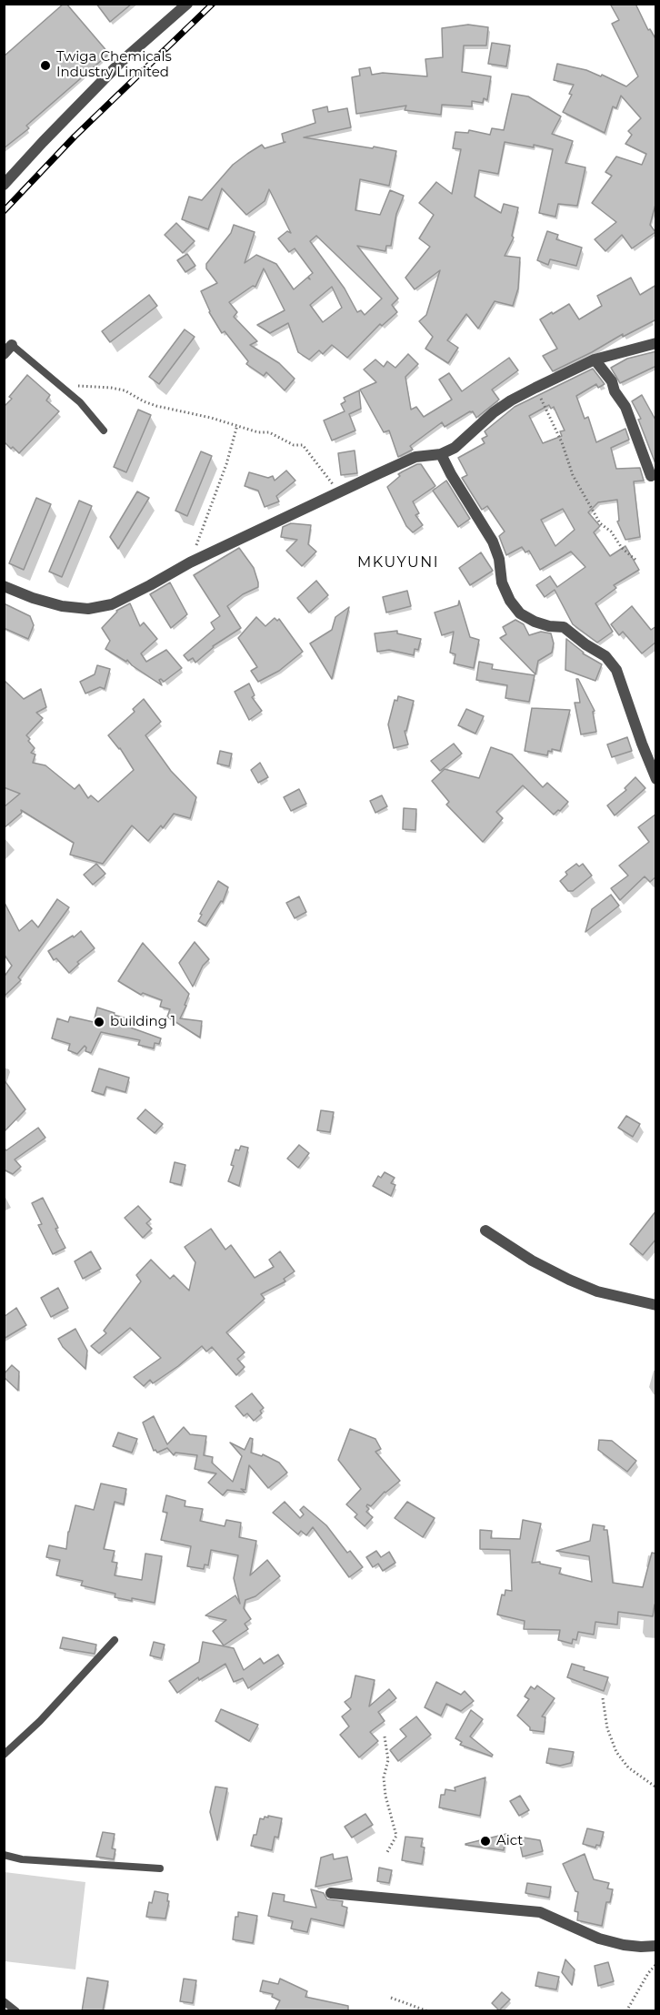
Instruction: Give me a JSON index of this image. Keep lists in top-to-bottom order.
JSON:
{
  "districts": ["MKUYUNI"],
  "places": ["Twiga Chemicals Industry Limited", "building 1", "Aict"]
}
